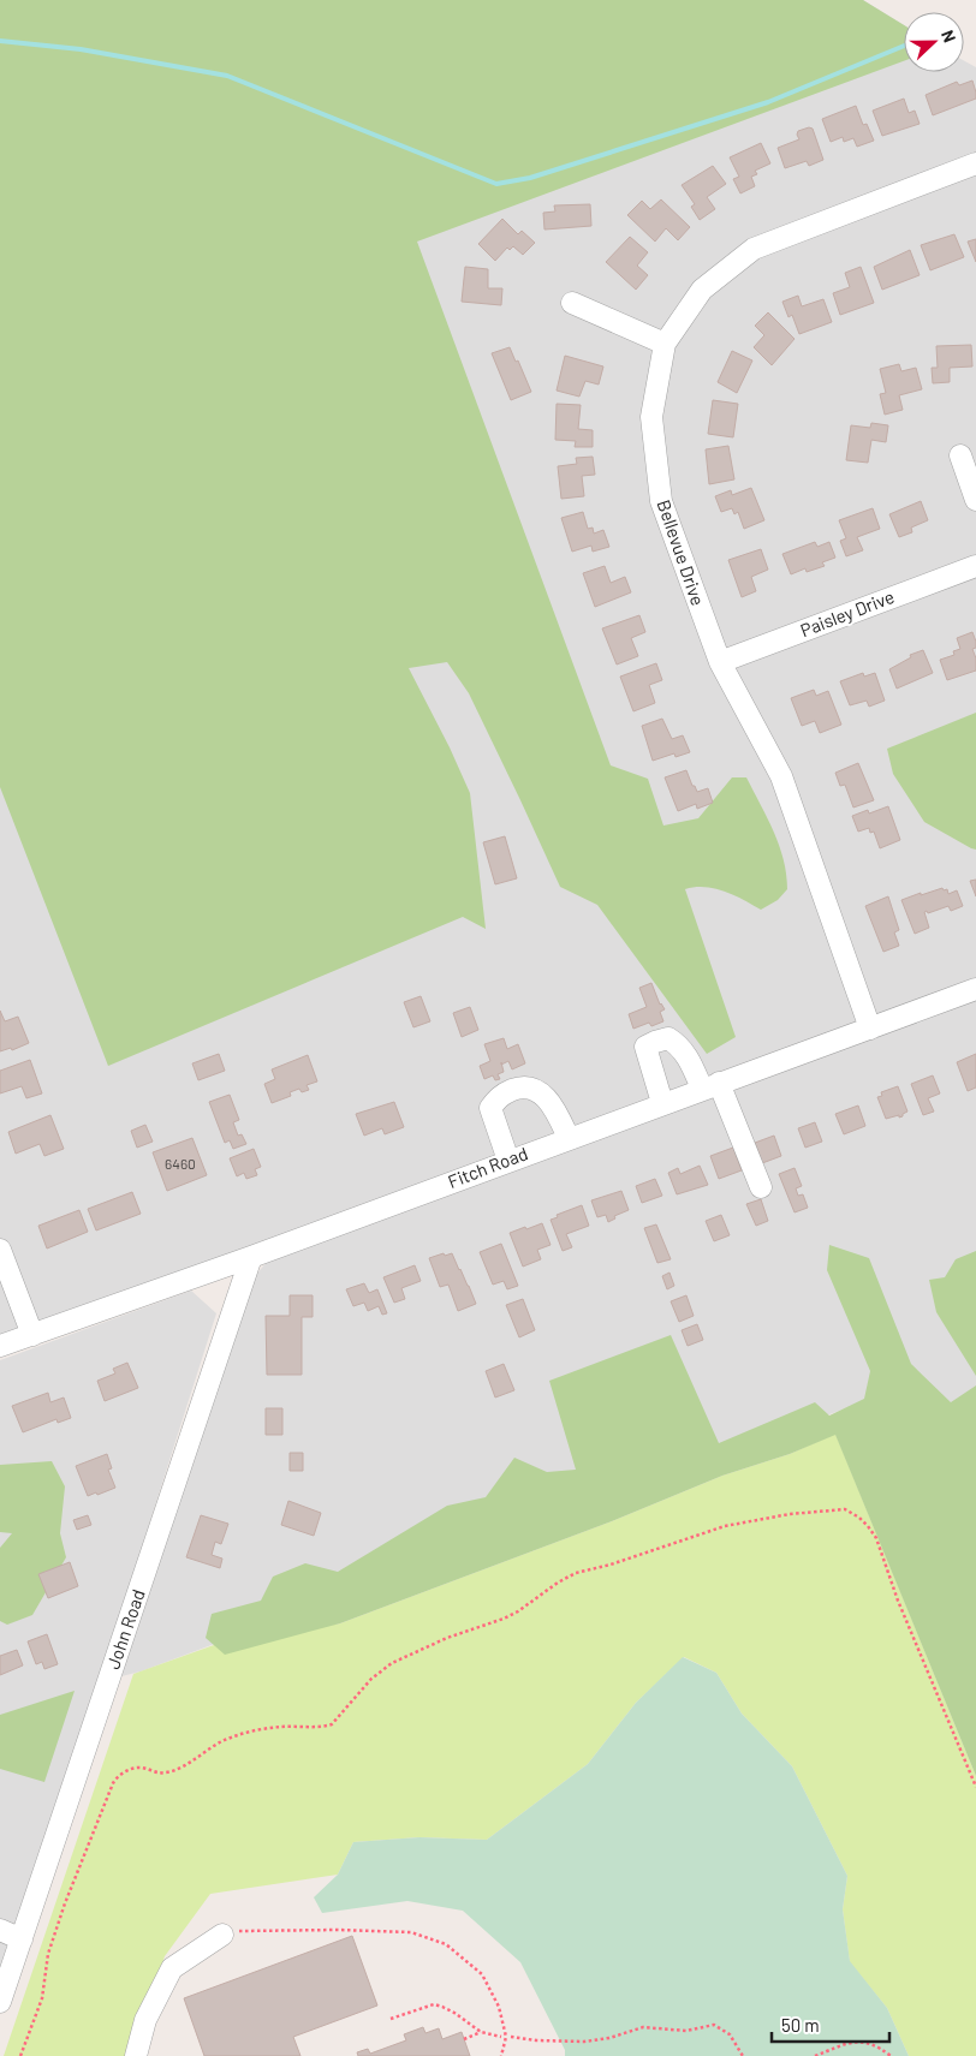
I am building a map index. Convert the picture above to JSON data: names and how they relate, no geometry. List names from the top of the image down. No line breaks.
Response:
{"streets":{"street":["Bellevue Drive","Paisley Drive","Fitch Road","John Road"]},"crossings":[["Bellevue Drive","Paisley Drive"],["Bellevue Drive","Fitch Road"],["Fitch Road","John Road"]],"house_numbers":["6460"],"scale_bar":"50 m","north":"right"}
